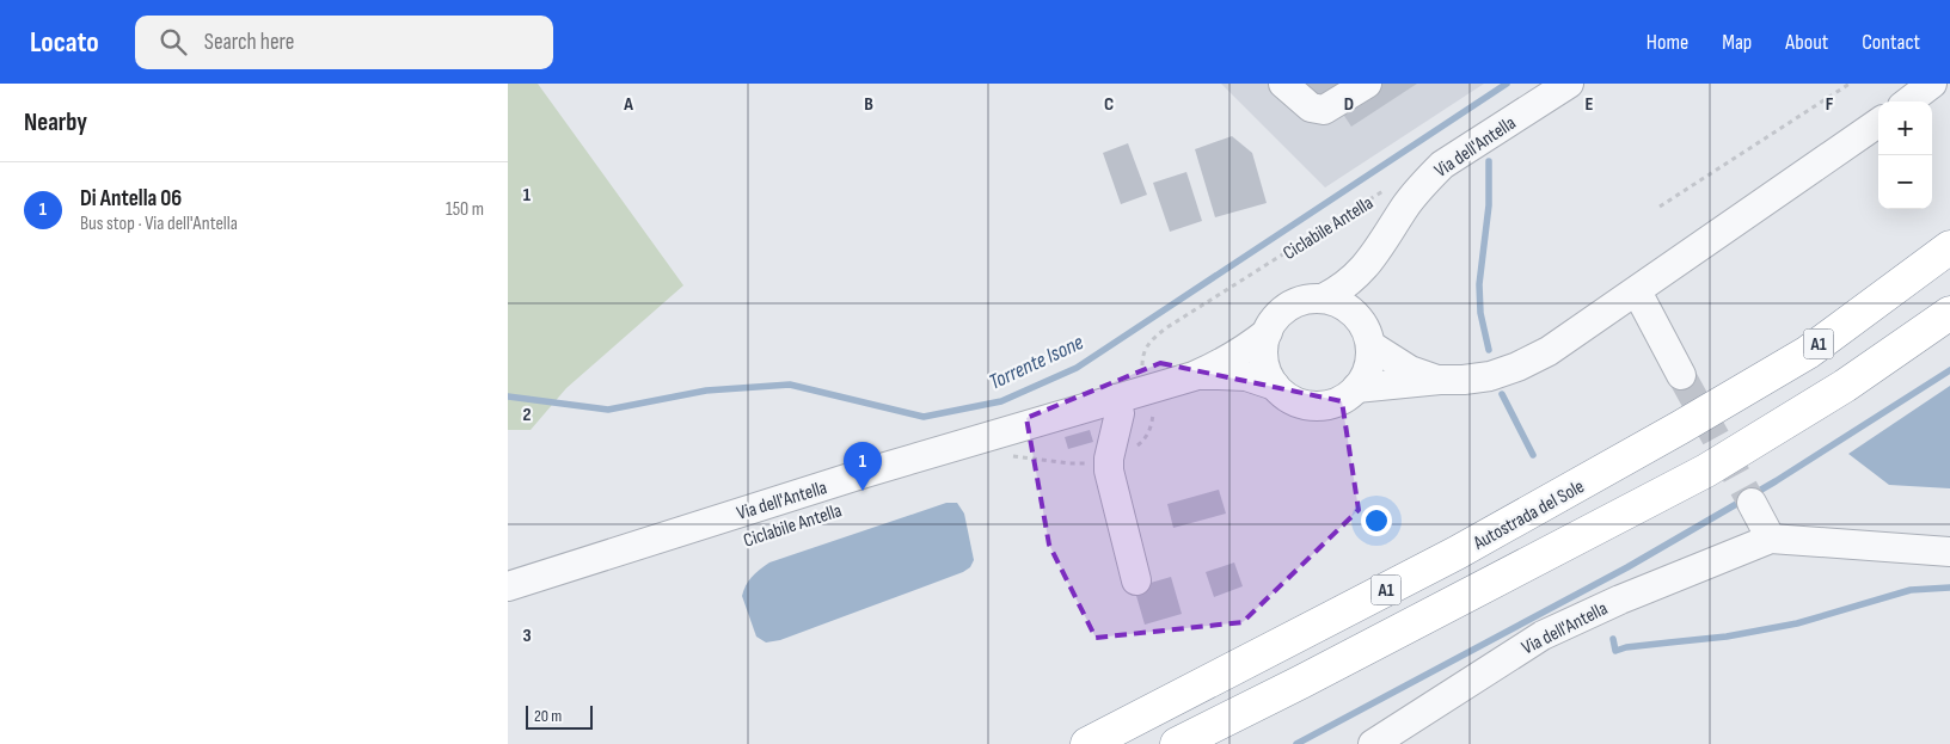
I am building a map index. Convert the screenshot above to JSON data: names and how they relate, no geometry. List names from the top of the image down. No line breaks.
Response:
{"streets":{"highway":["A1","Autostrada del Sole"],"street":["Via dell'Antella"],"path":["Ciclabile Antella"]},"water":["Torrente Isone"],"scale_bar":"20 m","page":{"header":"Locato","search":"Search here","nav":["Home","Map","About","Contact"],"heading":"Nearby","map_buttons":["+","−"],"list":[{"mark":"1","name":"Di Antella 06","note":"Bus stop · Via dell'Antella","value":"150 m"}],"pins":"1","scale":"20 m"},"grid":{"columns":["A","B","C","D","E","F"],"rows":["1","2","3"]}}
